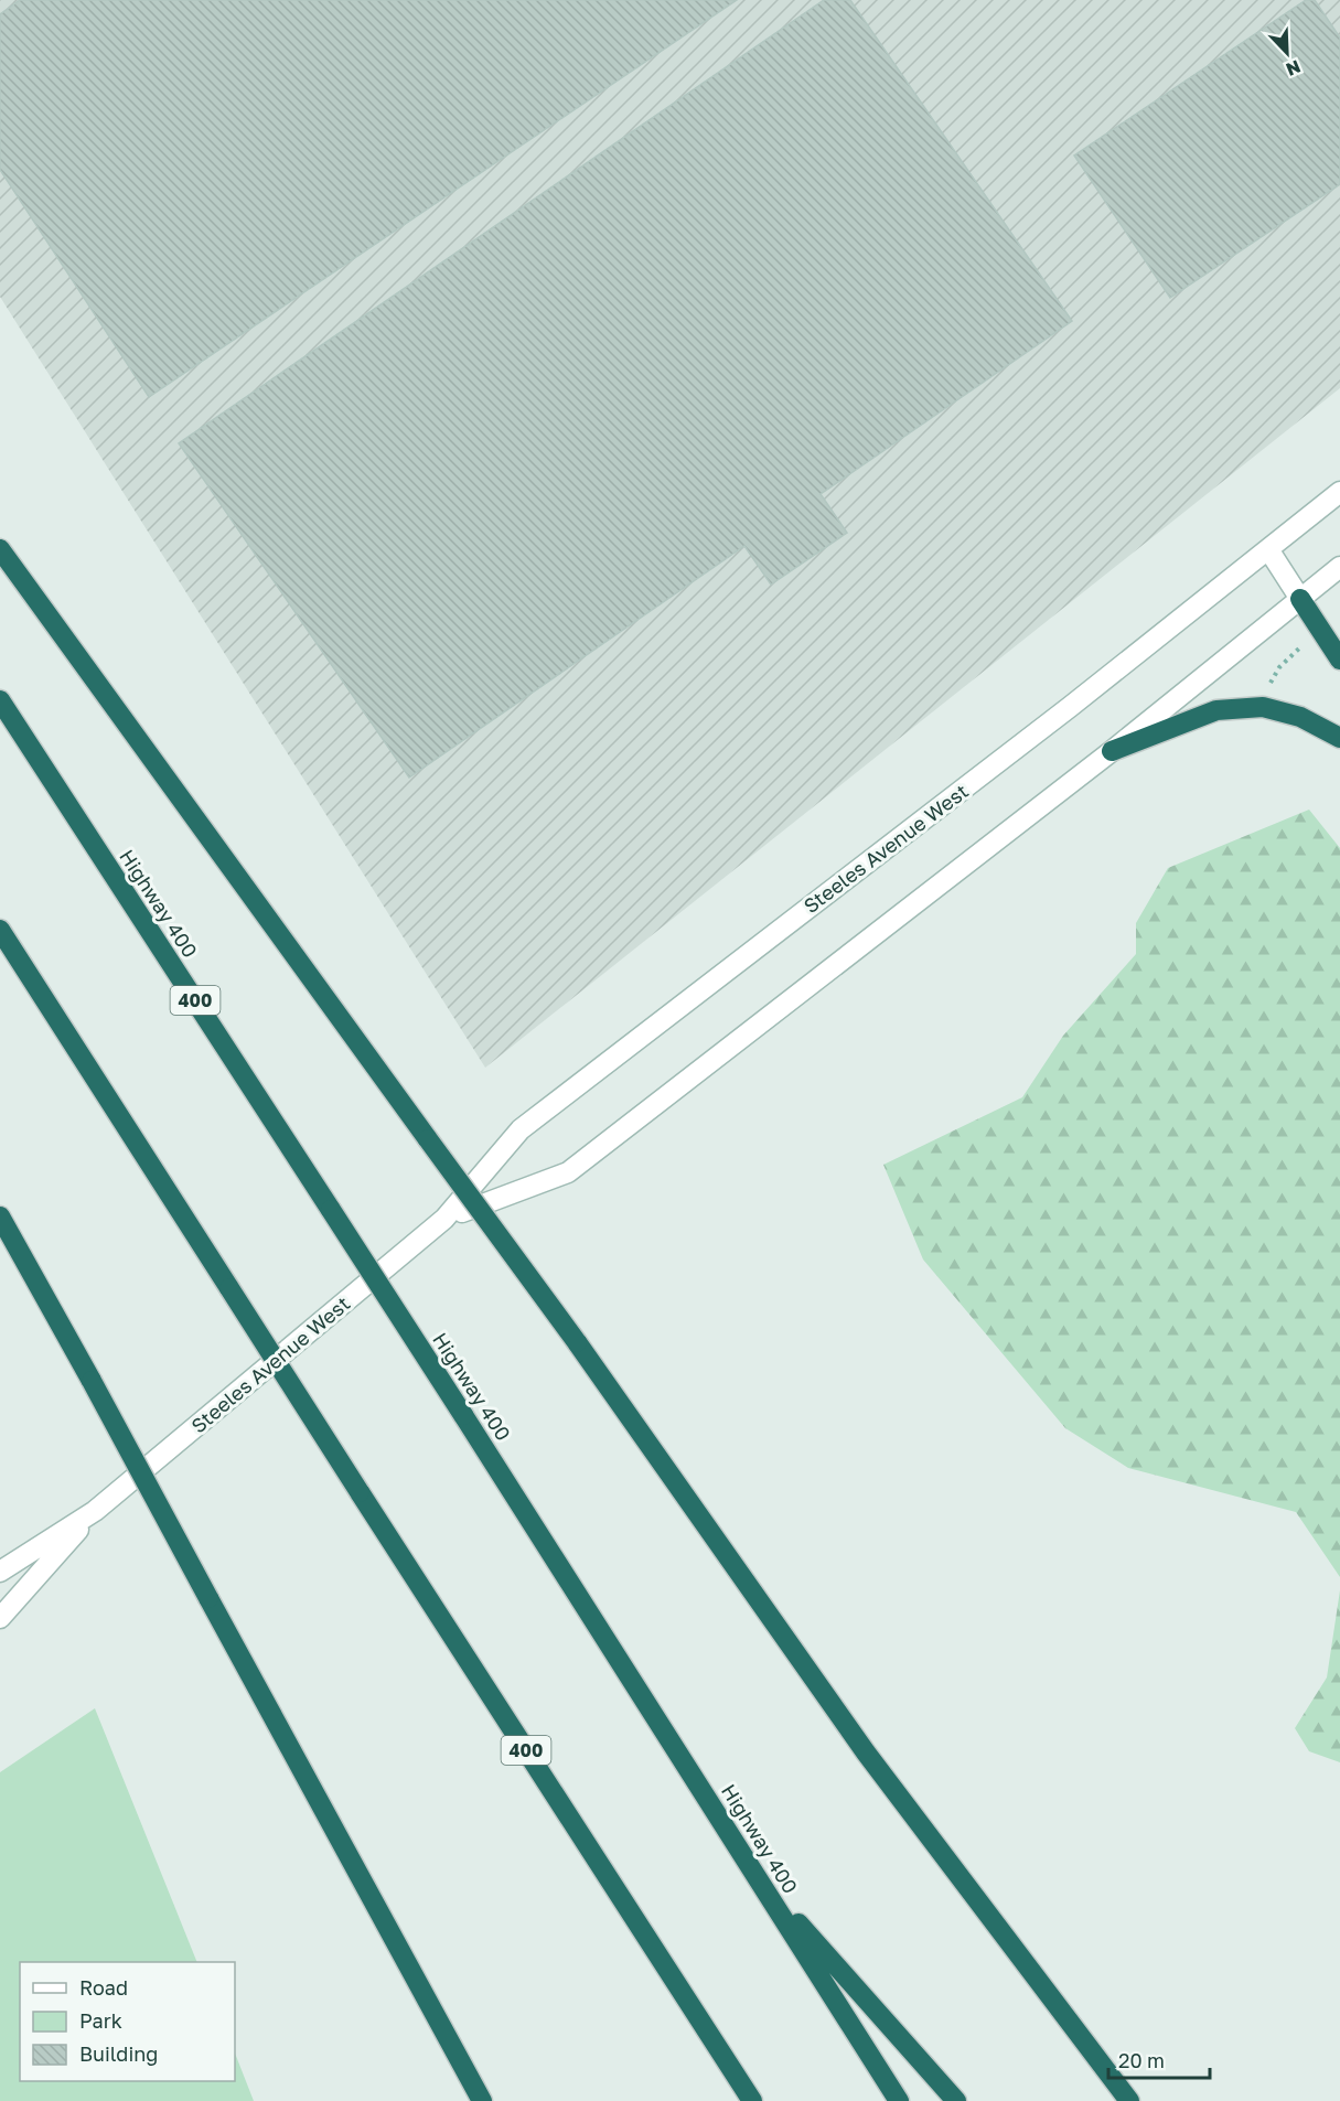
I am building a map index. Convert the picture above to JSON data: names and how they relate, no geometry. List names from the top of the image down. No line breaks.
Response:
{"streets":{"highway":["Highway 400","400"],"main road":["Steeles Avenue West"]},"legend":["Road","Park","Building"],"scale_bar":"20 m","north":"bottom right"}
